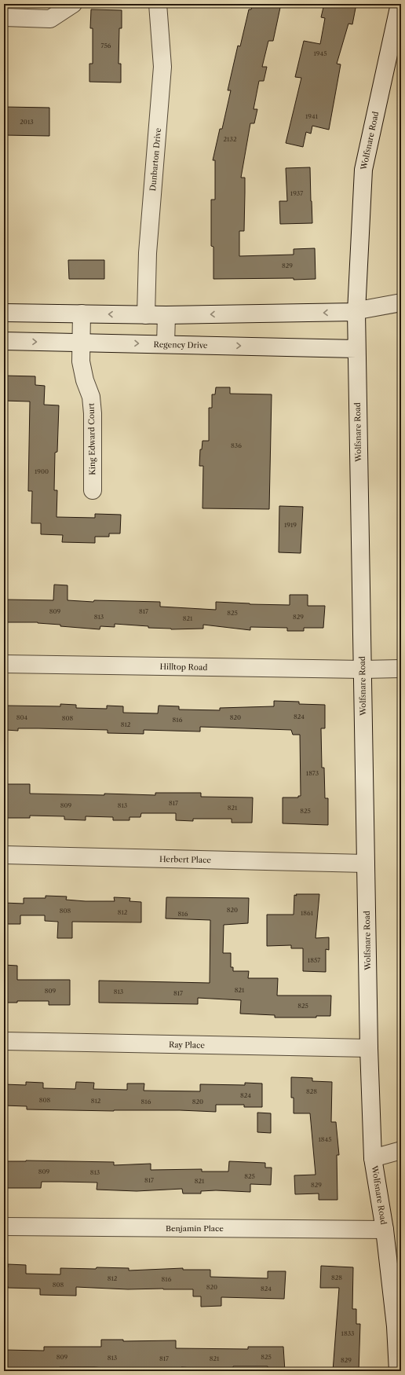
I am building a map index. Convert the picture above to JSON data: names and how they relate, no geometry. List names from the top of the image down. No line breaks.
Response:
{"streets":{"street":["Wolfsnare Road","Dunbarton Drive","Regency Drive","King Edward Court","Hilltop Road","Herbert Place","Ray Place","Benjamin Place"]},"crossings":[["Wolfsnare Road","Regency Drive"],["Wolfsnare Road","Hilltop Road"],["Wolfsnare Road","Herbert Place"],["Wolfsnare Road","Ray Place"],["Wolfsnare Road","Benjamin Place"],["Regency Drive","King Edward Court"]],"house_numbers":["756","1945","1941","2013","2132","1937","829","836","1900","1919","809","817","825","813","829","821","824","804","820","808","816","812","1873","817","809","813","821","825","820","808","812","1861","816","1857","821","809","813","817","825","828","824","808","812","816","820","1845","809","813","825","817","821","829","828","812","816","808","820","824","1833","809","825","813","817","821","829"]}
